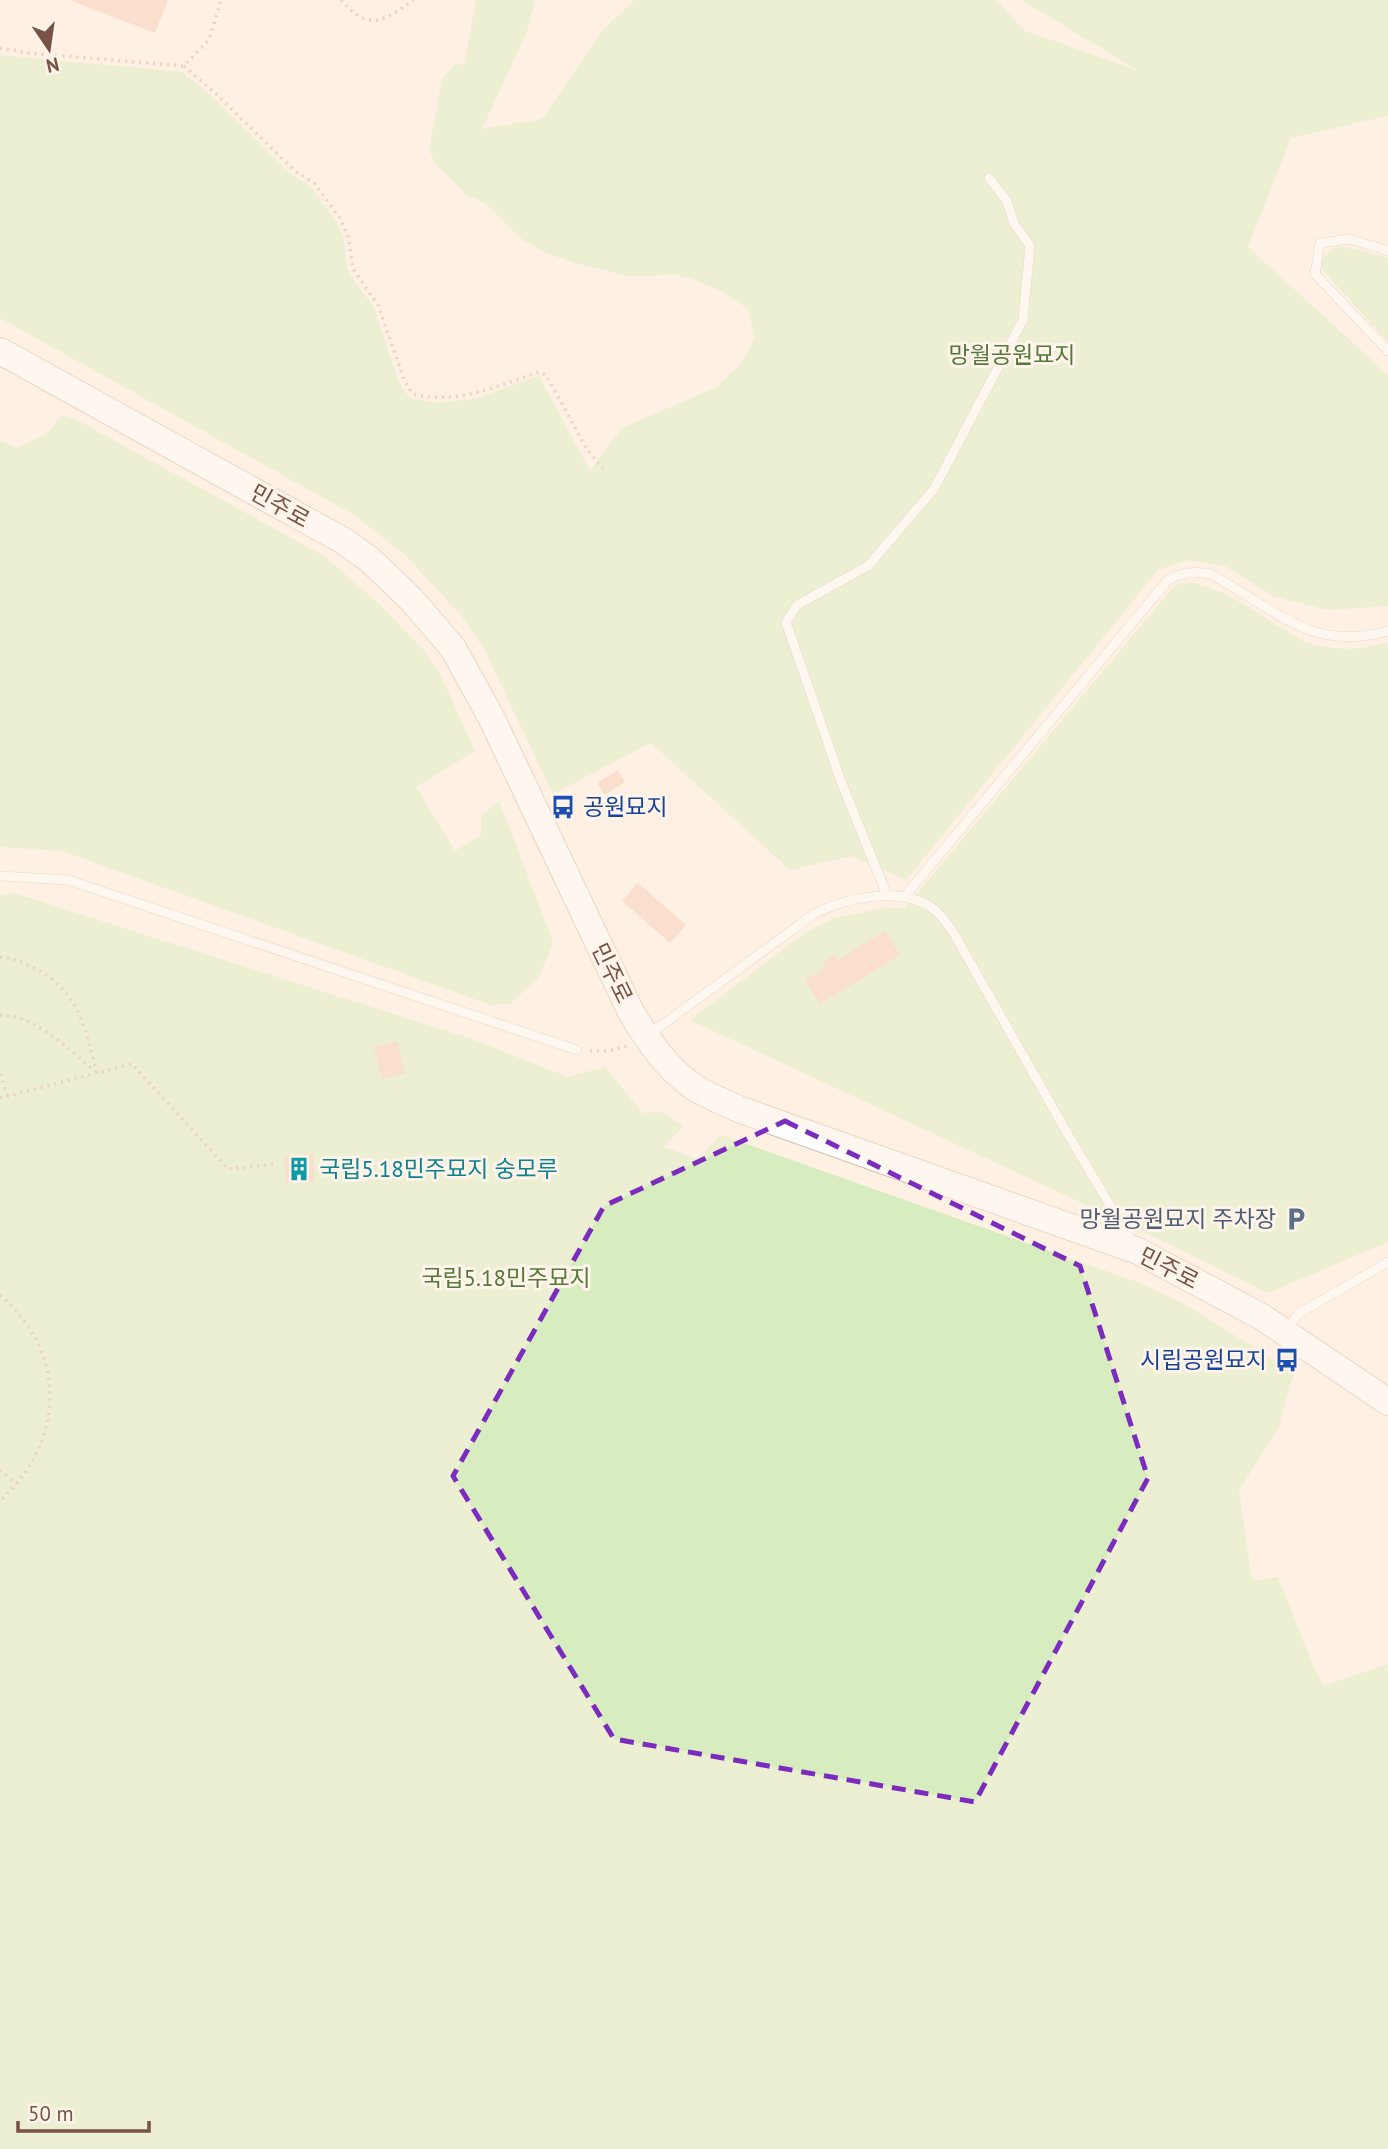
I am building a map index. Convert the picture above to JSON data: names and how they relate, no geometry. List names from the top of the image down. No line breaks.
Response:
{"streets":{"main road":["민주로"]},"parks":["망월공원묘지","국립5.18민주묘지"],"places":{"bus stop":["공원묘지","시립공원묘지"],"building":["국립5.18민주묘지 숭모루"],"parking":["망월공원묘지 주차장"]},"scale_bar":"50 m","north":"bottom"}
